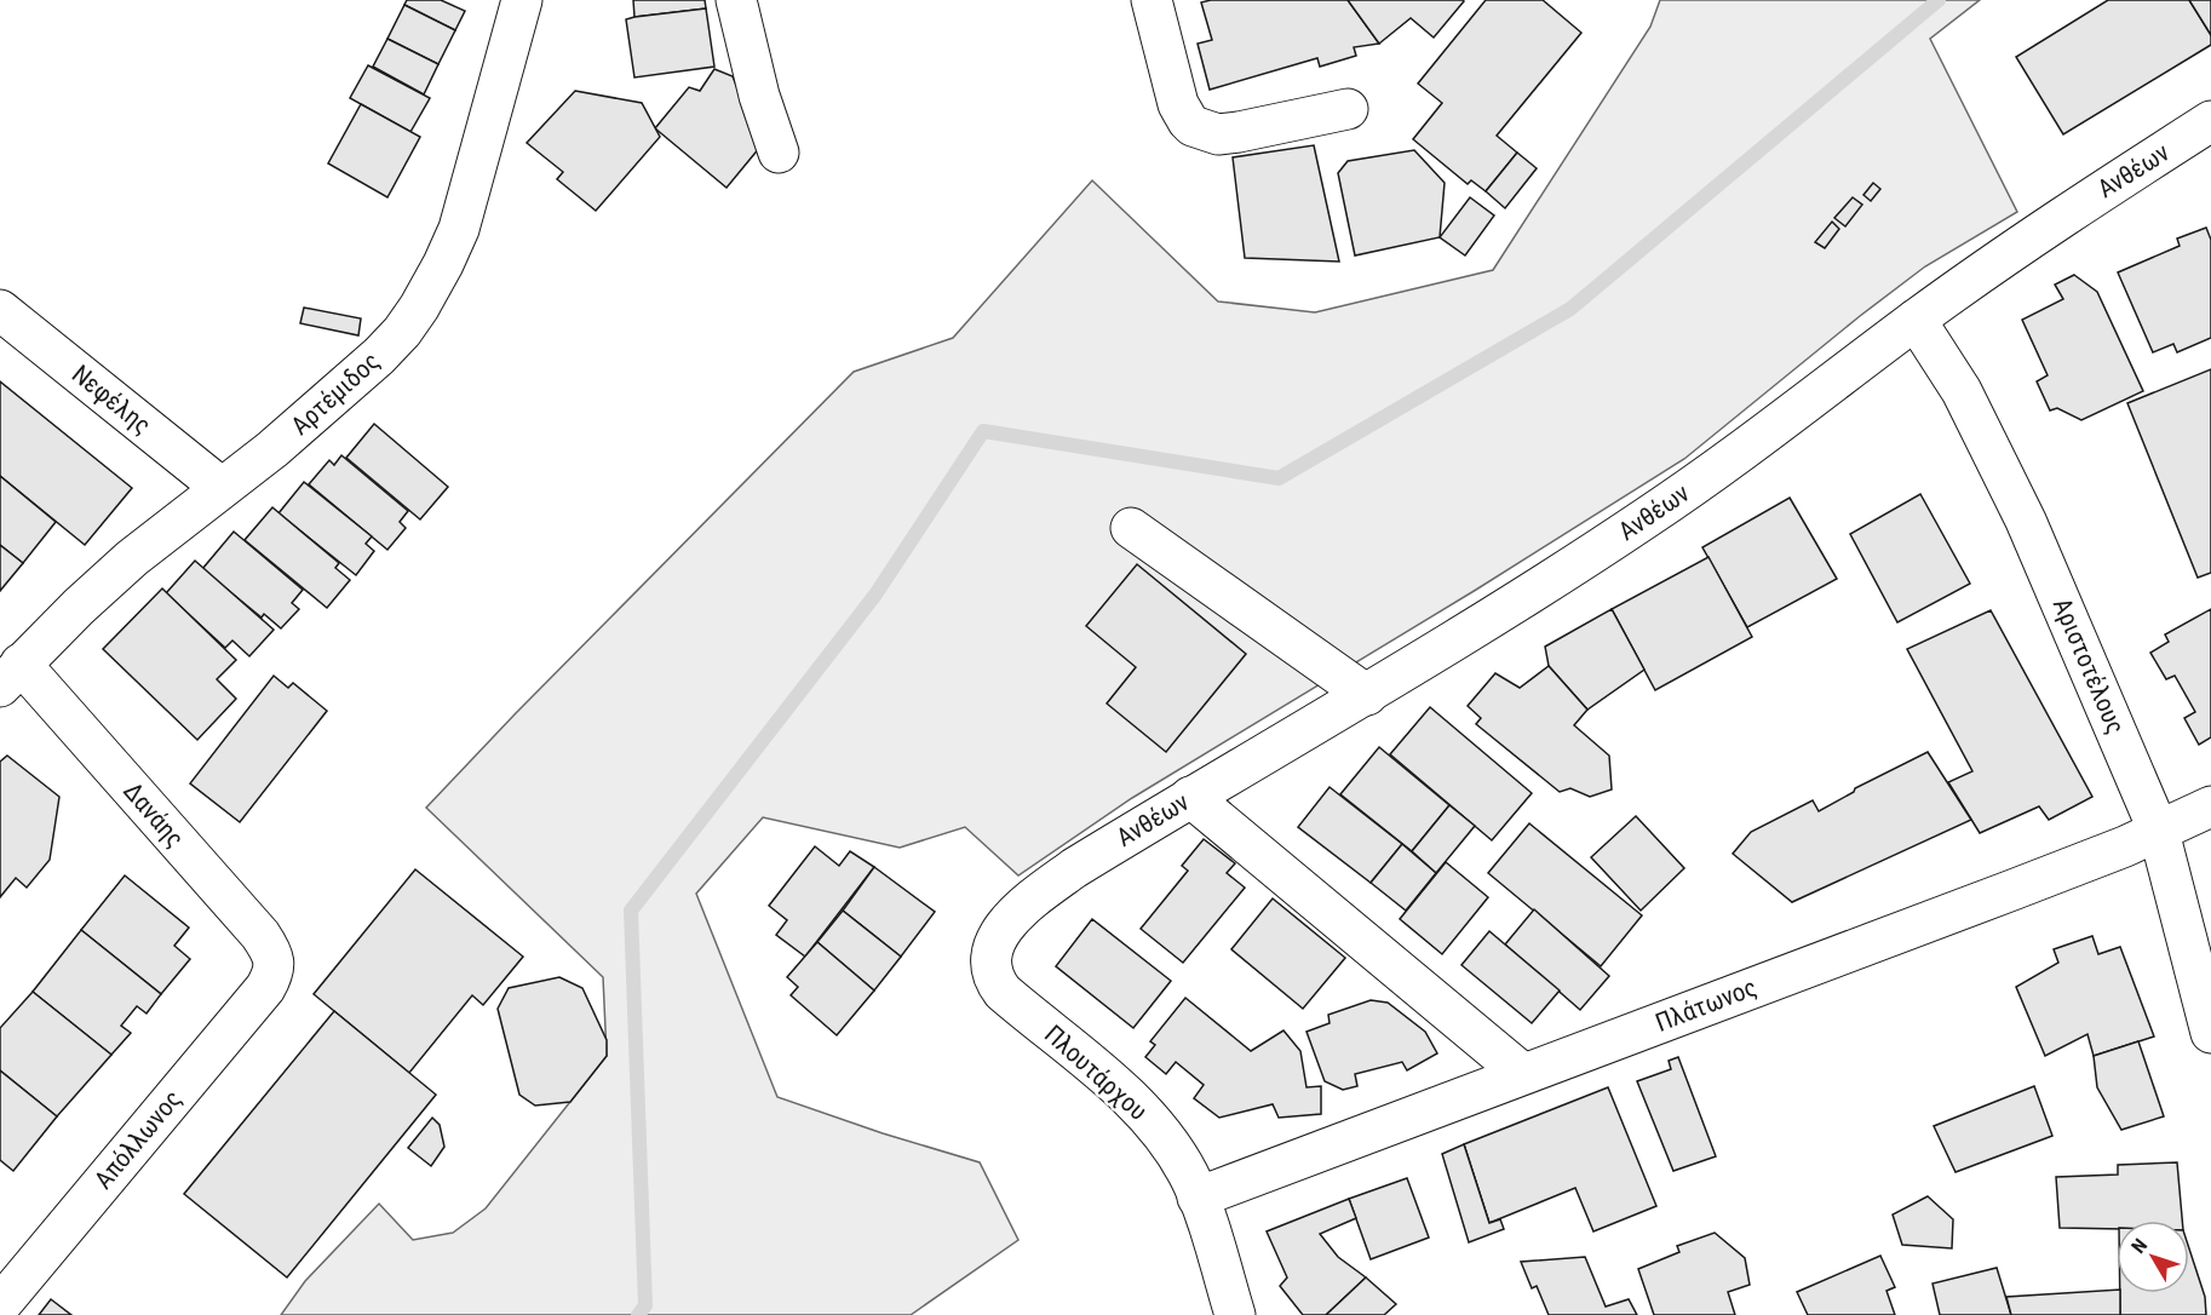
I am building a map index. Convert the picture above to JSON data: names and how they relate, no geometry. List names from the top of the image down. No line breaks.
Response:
{"streets":{"street":["Ανθέων","Αρτέμιδος","Νεφέλης","Αριστοτέλους","Δανάης","Πλάτωνος","Πλουτάρχου","Απόλλωνος"]},"crossings":[["Ανθέων","Αριστοτέλους"],["Ανθέων","Πλουτάρχου"],["Αρτέμιδος","Νεφέλης"],["Αρτέμιδος","Δανάης"],["Αριστοτέλους","Πλάτωνος"],["Δανάης","Απόλλωνος"],["Πλάτωνος","Πλουτάρχου"]],"north":"top left"}
